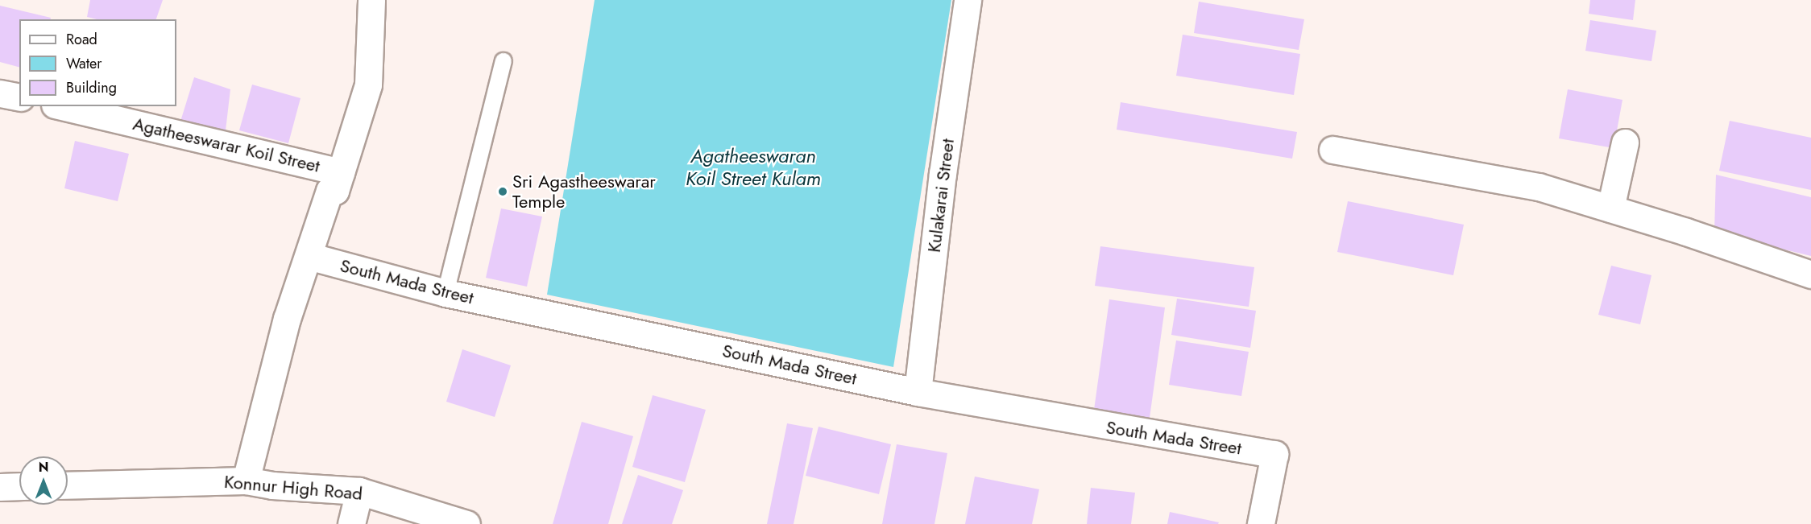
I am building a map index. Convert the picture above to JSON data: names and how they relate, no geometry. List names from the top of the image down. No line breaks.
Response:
{"streets":{"street":["Agatheeswarar Koil Street","Kulakarai Street","South Mada Street","Konnur High Road"]},"crossings":[["Kulakarai Street","South Mada Street"]],"water":["Agatheeswaran Koil Street Kulam"],"places":["Sri Agastheeswarar Temple"],"legend":["Road","Water","Building"],"north":"top"}
